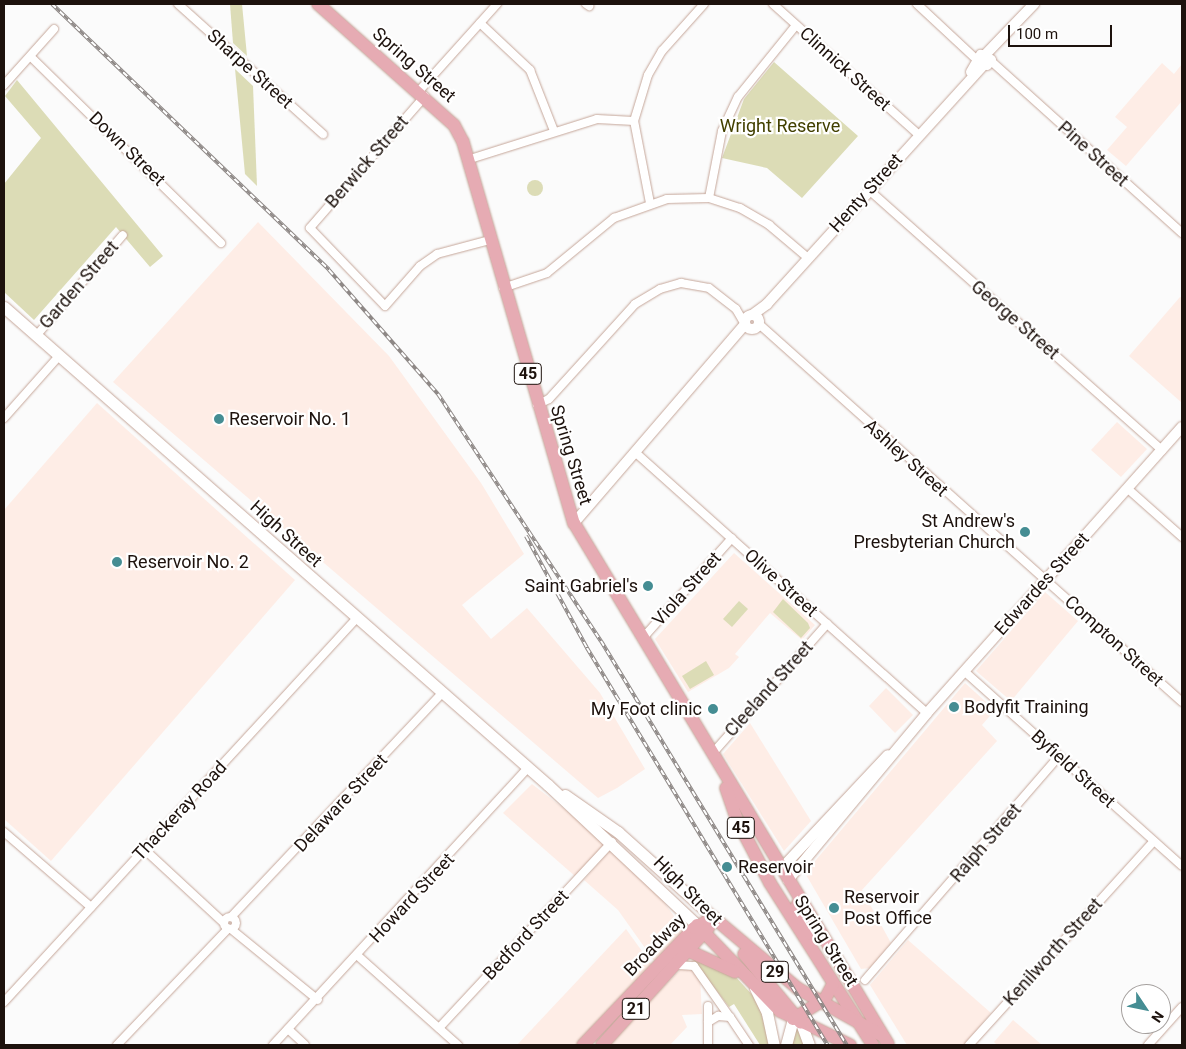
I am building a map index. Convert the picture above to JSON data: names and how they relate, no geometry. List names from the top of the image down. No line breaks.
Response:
{"streets":{"main road":["Spring Street","45","High Street","Broadway","29","21"],"street":["Sharpe Street","Clinnick Street","Down Street","Pine Street","Berwick Street","Henty Street","Garden Street","George Street","Ashley Street","Olive Street","Edwardes Street","Viola Street","Compton Street","Cleeland Street","Byfield Street","Delaware Street","Thackeray Road","Ralph Street","Howard Street","Bedford Street","Kenilworth Street"]},"crossings":[["Spring Street","Berwick Street"],["Spring Street","Ashley Street"],["Spring Street","High Street"],["Spring Street","Edwardes Street"],["Spring Street","Viola Street"],["Spring Street","Cleeland Street"],["Clinnick Street","Henty Street"],["Pine Street","Henty Street"],["Henty Street","George Street"],["Henty Street","Ashley Street"],["Garden Street","High Street"],["George Street","Edwardes Street"],["Ashley Street","Edwardes Street"],["Ashley Street","Compton Street"],["High Street","Delaware Street"],["High Street","Thackeray Road"],["High Street","Howard Street"],["High Street","Bedford Street"],["High Street","Broadway"],["Olive Street","Edwardes Street"],["Olive Street","Viola Street"],["Olive Street","Cleeland Street"],["Edwardes Street","Compton Street"],["Edwardes Street","Byfield Street"],["Byfield Street","Ralph Street"],["Byfield Street","Kenilworth Street"]],"parks":["Wright Reserve"],"places":["Reservoir No. 1","St Andrew's Presbyterian Church","Reservoir No. 2","Saint Gabriel's","Bodyfit Training","My Foot clinic","Reservoir","Reservoir Post Office"],"scale_bar":"100 m","north":"bottom right"}
